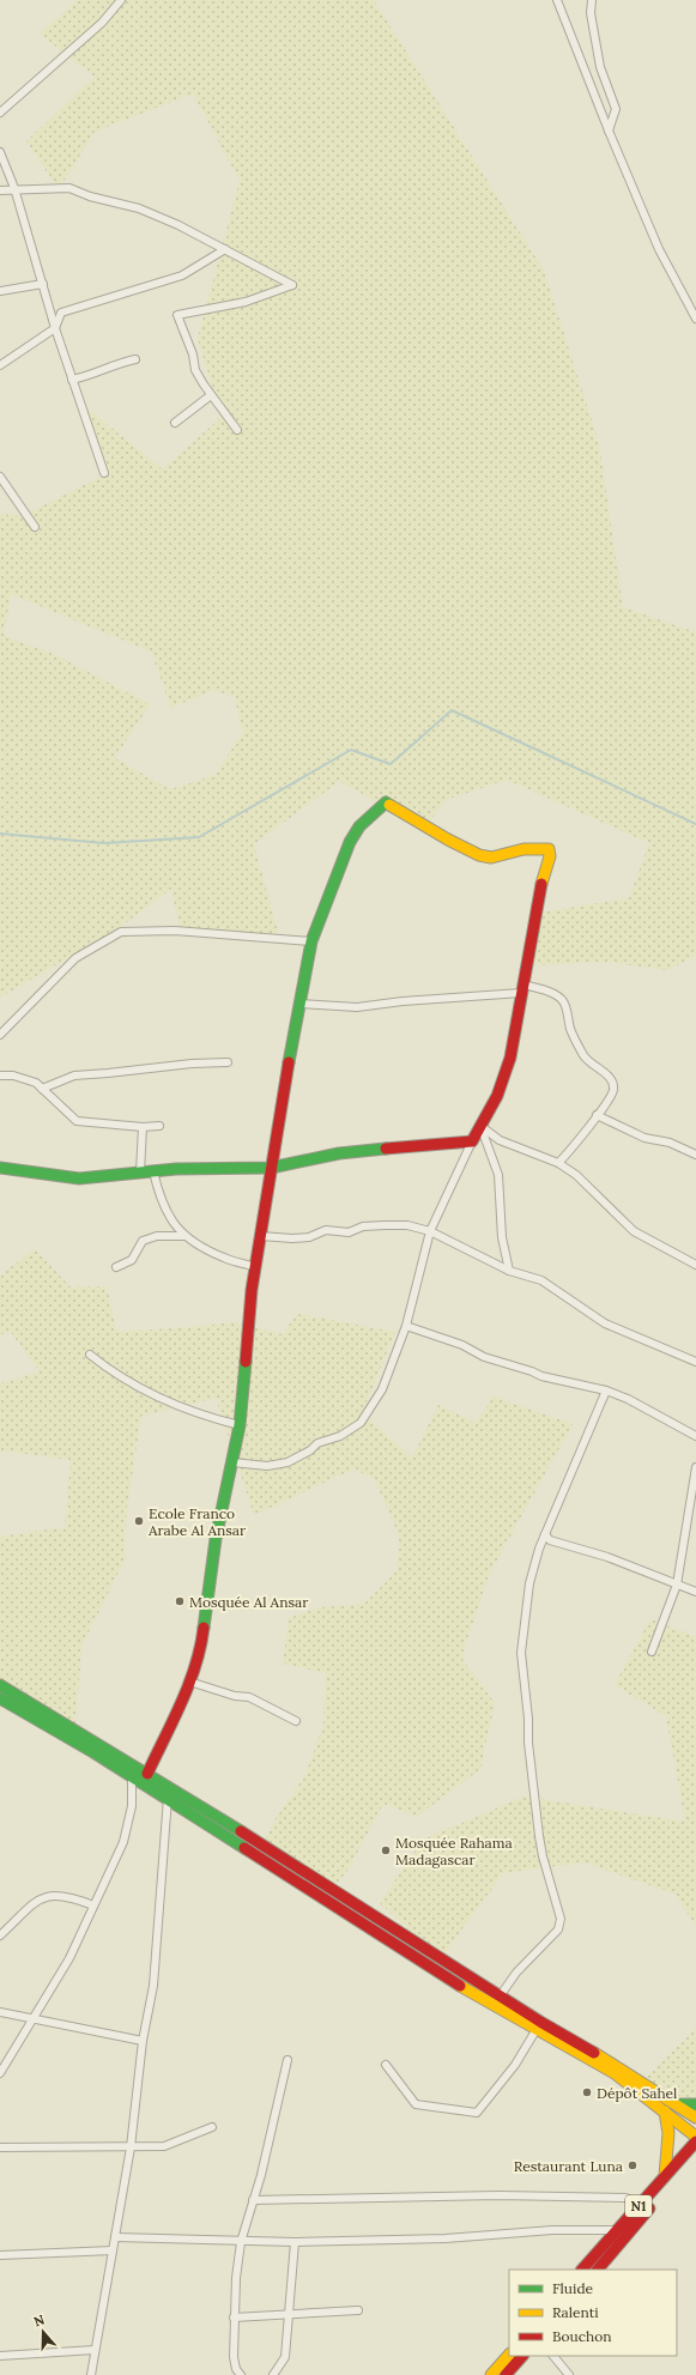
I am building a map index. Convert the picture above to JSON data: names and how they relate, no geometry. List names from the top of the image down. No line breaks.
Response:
{"streets":{"main road":["N1"]},"places":["Ecole Franco Arabe Al Ansar","Mosquée Al Ansar","Mosquée Rahama Madagascar","Dépôt Sahel","Restaurant Luna"],"legend":["Fluide","Ralenti","Bouchon"],"north":"top"}
